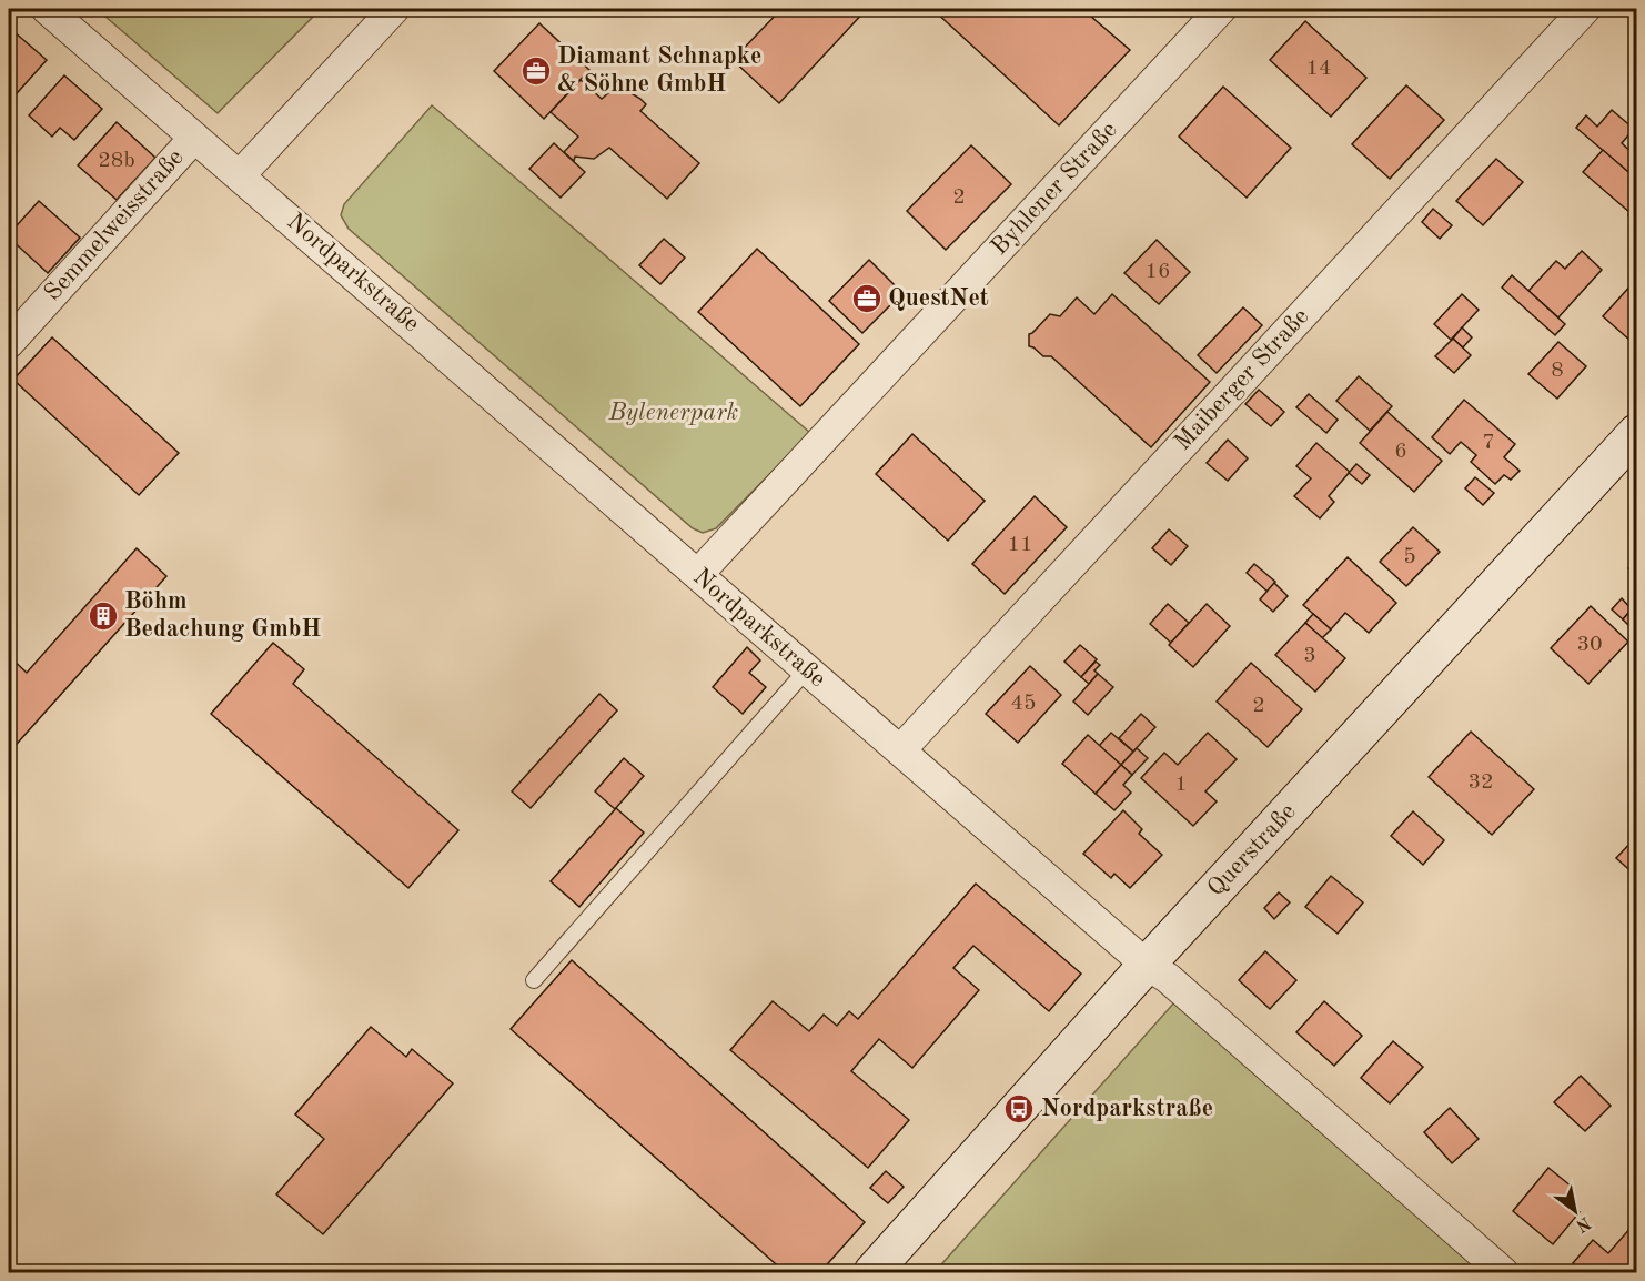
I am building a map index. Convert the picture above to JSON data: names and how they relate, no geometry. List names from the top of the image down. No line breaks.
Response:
{"streets":{"street":["Byhlener Straße","Semmelweisstraße","Nordparkstraße","Maiberger Straße","Querstraße"]},"crossings":[["Byhlener Straße","Nordparkstraße"],["Semmelweisstraße","Nordparkstraße"],["Nordparkstraße","Maiberger Straße"],["Nordparkstraße","Querstraße"]],"parks":["Bylenerpark"],"places":{"office":["Diamant Schnapke & Söhne GmbH","QuestNet"],"building":["Böhm Bedachung GmbH"],"bus stop":["Nordparkstraße"]},"house_numbers":["14","28b","2","16","8","7","6","11","5","30","3","45","2","32","1"],"north":"bottom right"}
